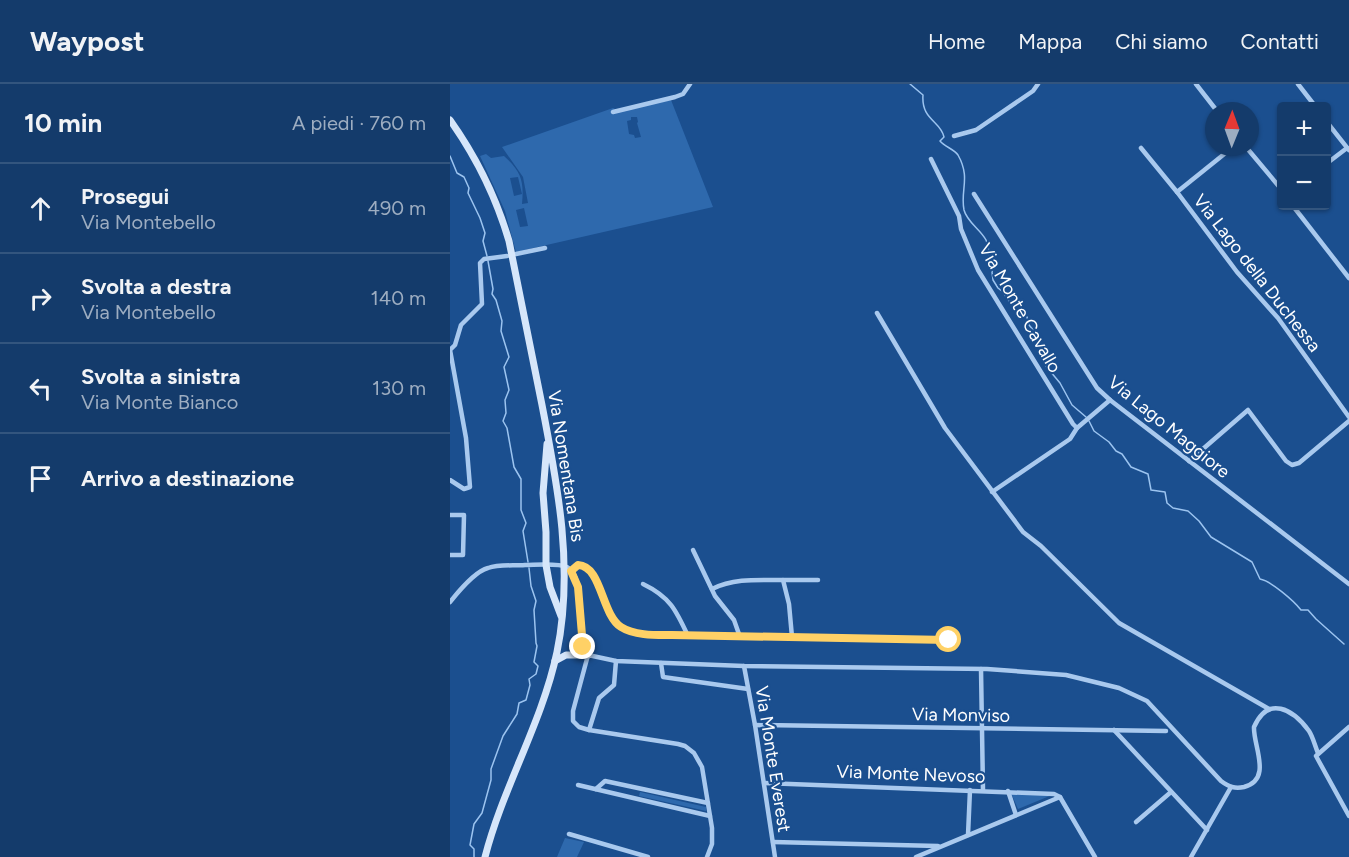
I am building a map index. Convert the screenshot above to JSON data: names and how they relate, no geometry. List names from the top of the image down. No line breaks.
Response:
{"streets":{"main road":["Via Nomentana Bis"],"street":["Via Lago della Duchessa","Via Monte Cavallo","Via Lago Maggiore","Via Monviso","Via Monte Everest","Via Monte Nevoso"]},"crossings":[["Via Monviso","Via Monte Everest"],["Via Monte Everest","Via Monte Nevoso"]],"north":"top","page":{"header":"Waypost","nav":["Home","Mappa","Chi siamo","Contatti"],"heading":["10 min","A piedi · 760 m"],"map_buttons":["+","−"],"list":[["Prosegui","Via Montebello","490 m"],["Svolta a destra","Via Montebello","140 m"],["Svolta a sinistra","Via Monte Bianco","130 m"],"Arrivo a destinazione"]}}
